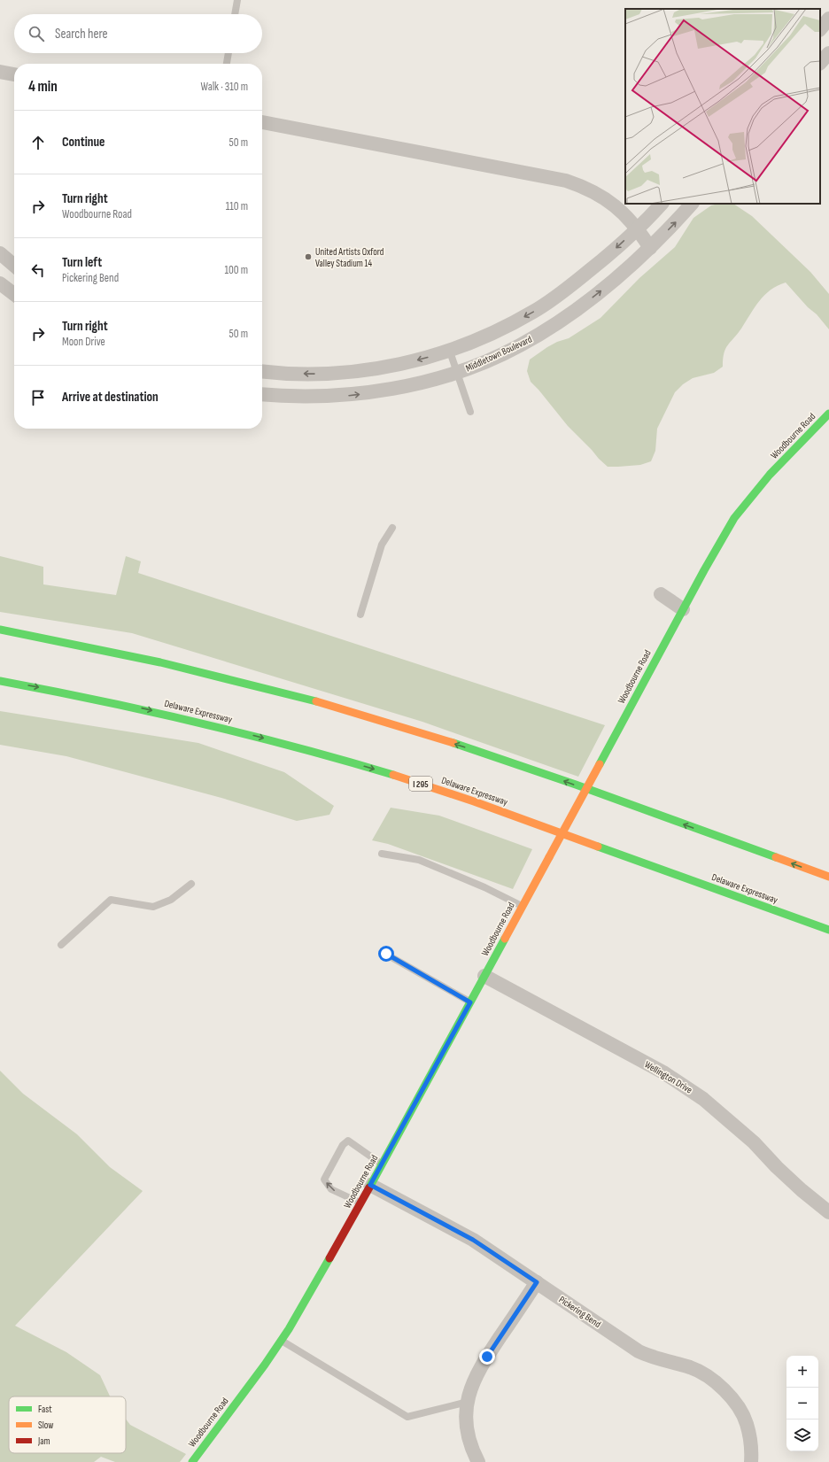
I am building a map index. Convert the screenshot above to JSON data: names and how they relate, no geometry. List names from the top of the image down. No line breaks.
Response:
{"streets":{"main road":["Woodbourne Road","Delaware Expressway","I 295"],"street":["Middletown Boulevard","Wellington Drive","Pickering Bend"]},"crossings":[["Woodbourne Road","Wellington Drive"],["Woodbourne Road","Pickering Bend"]],"places":["United Artists Oxford Valley Stadium 14"],"legend":["Fast","Slow","Jam"],"page":{"search":"Search here","heading":["4 min","Walk · 310 m"],"list":[["Continue","50 m"],["Turn right","Woodbourne Road","110 m"],["Turn left","Pickering Bend","100 m"],["Turn right","Moon Drive","50 m"],"Arrive at destination"],"map_buttons":["+","−"]}}
